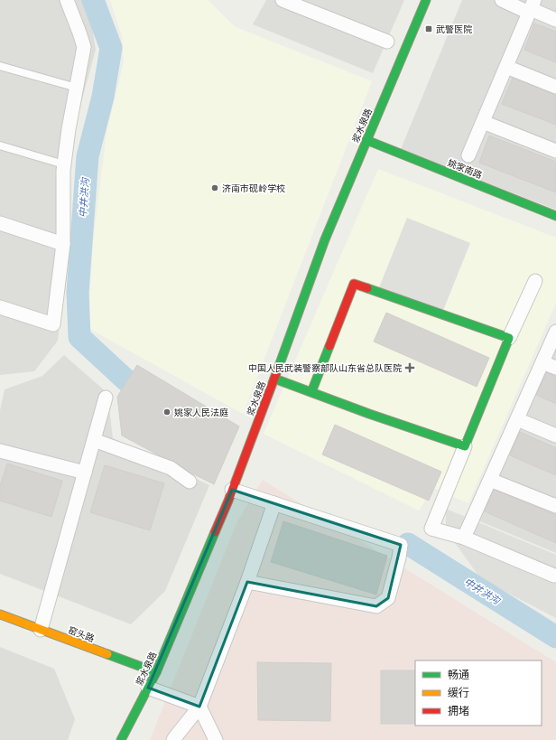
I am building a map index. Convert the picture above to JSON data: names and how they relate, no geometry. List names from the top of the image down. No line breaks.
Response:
{"streets":{"main road":["浆水泉路","姚家南路","窑头路"]},"crossings":[["浆水泉路","姚家南路"],["浆水泉路","窑头路"]],"water":["中井洪沟"],"places":{"transit":["武警医院"],"other":["济南市砚岭学校","姚家人民法庭"],"health":["中国人民武装警察部队山东省总队医院"]},"legend":["畅通","缓行","拥堵"]}
